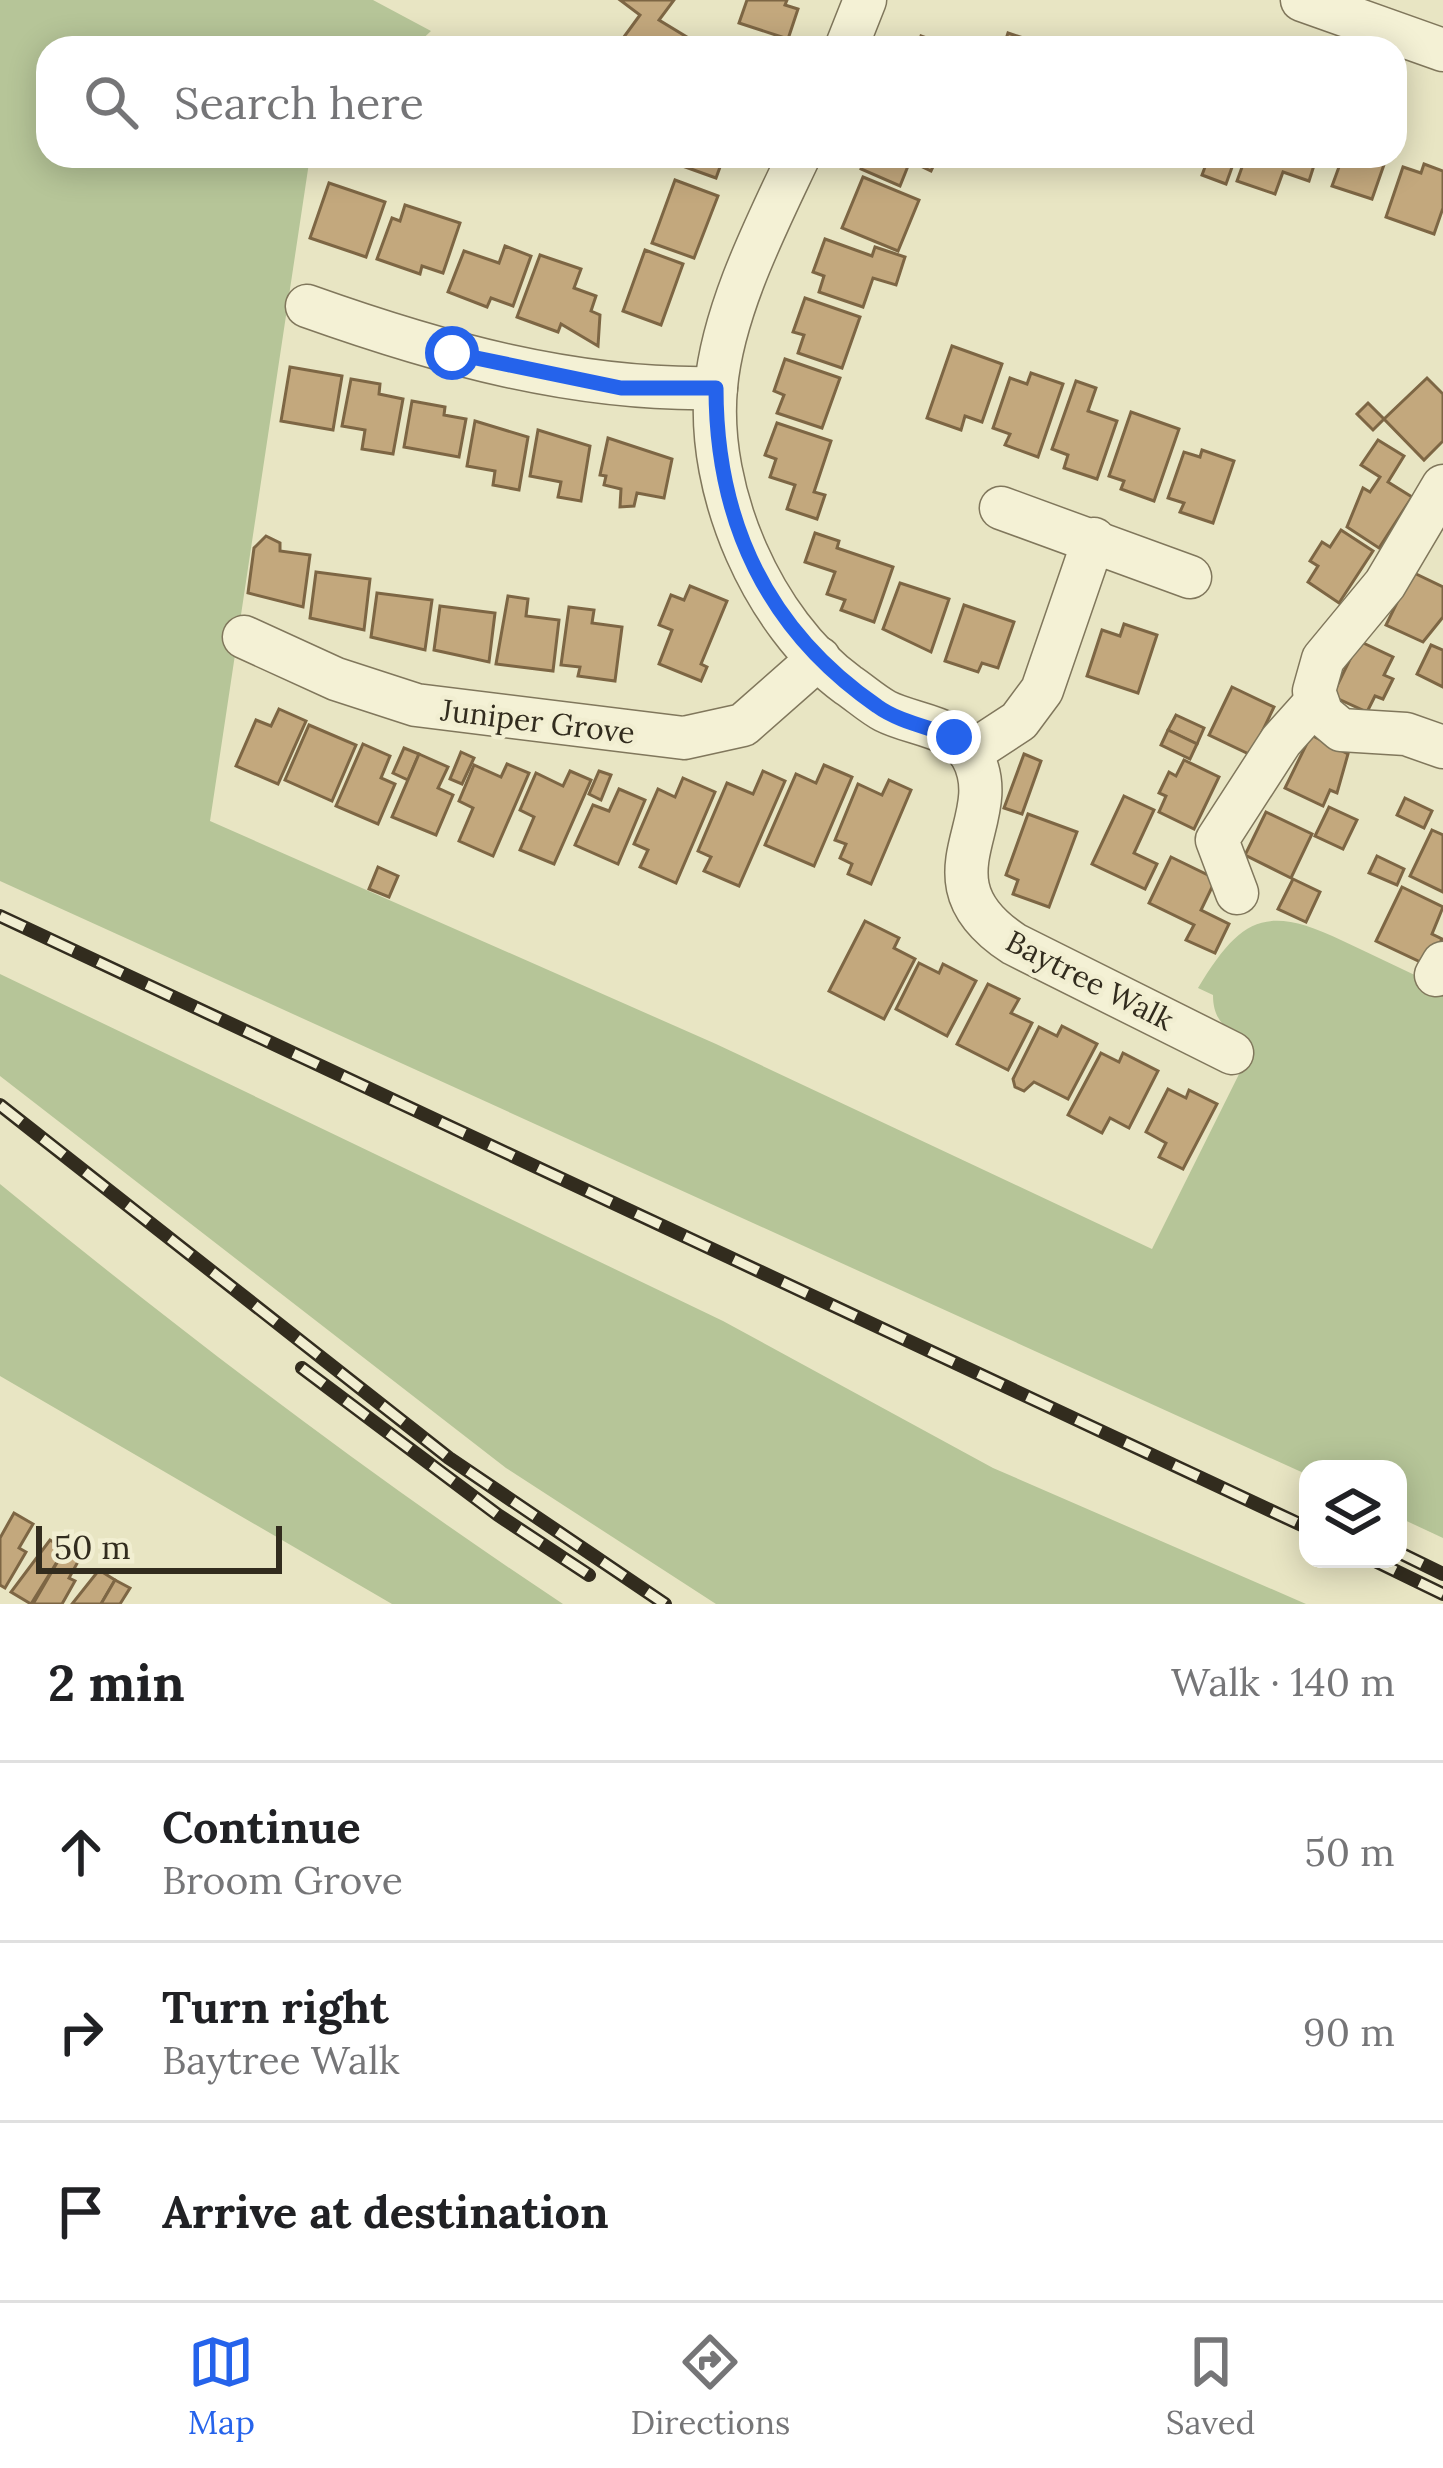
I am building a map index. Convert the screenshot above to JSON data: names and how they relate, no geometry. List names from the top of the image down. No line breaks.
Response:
{"streets":{"street":["Juniper Grove","Baytree Walk"]},"scale_bar":"50 m","page":{"search":"Search here","scale":"50 m","heading":["2 min","Walk · 140 m"],"list":[["Continue","Broom Grove","50 m"],["Turn right","Baytree Walk","90 m"],"Arrive at destination"],"nav":["Map","Directions","Saved"]}}
